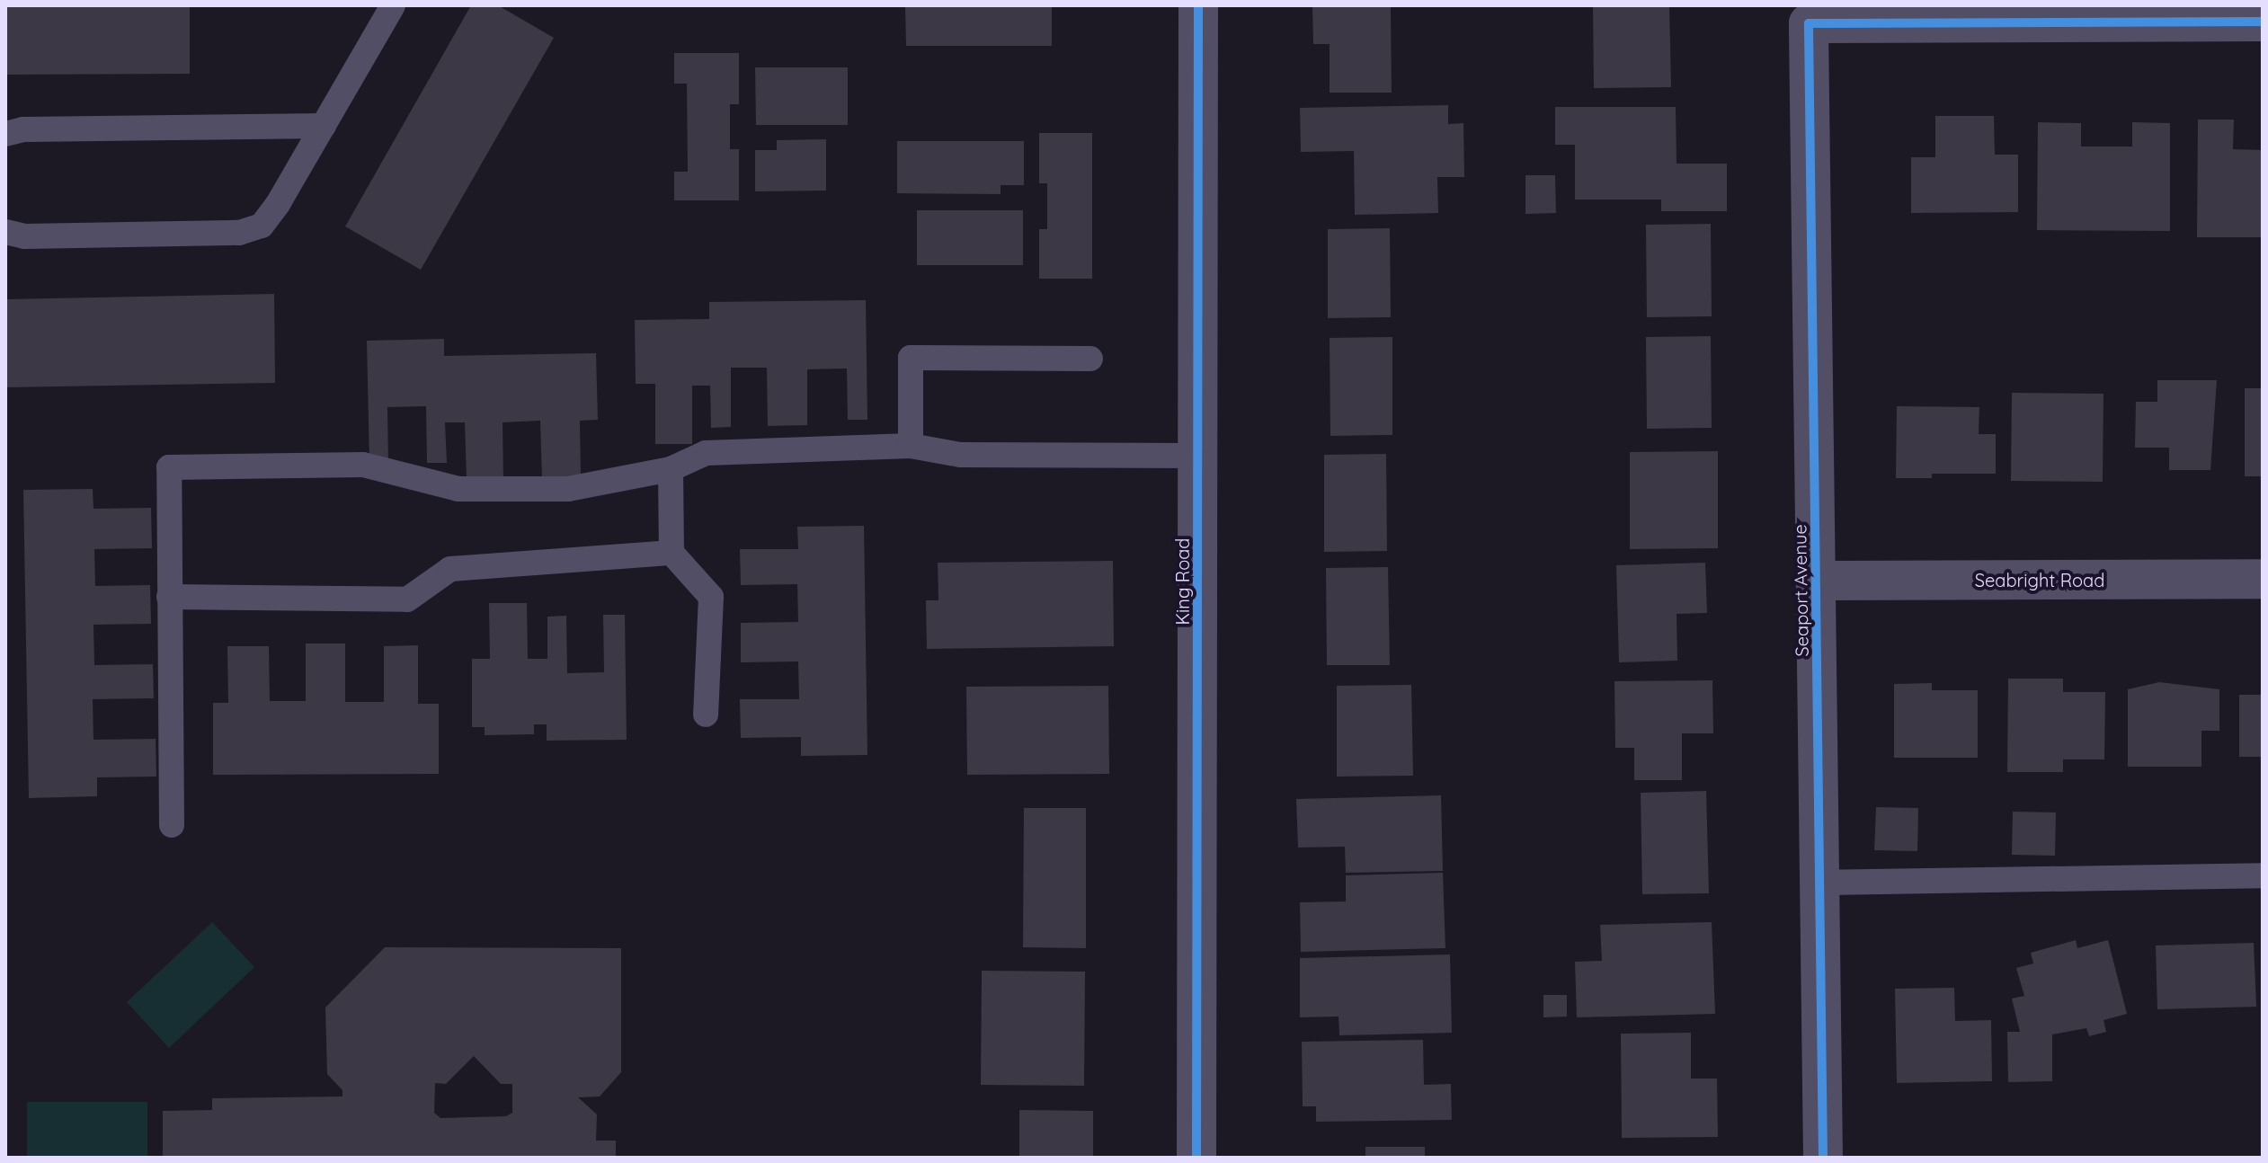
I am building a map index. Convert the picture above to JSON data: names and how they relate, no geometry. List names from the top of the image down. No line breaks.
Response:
{"streets":{"street":["Seabright Road","King Road","Seaport Avenue"]},"crossings":[["Seabright Road","Seaport Avenue"]]}
